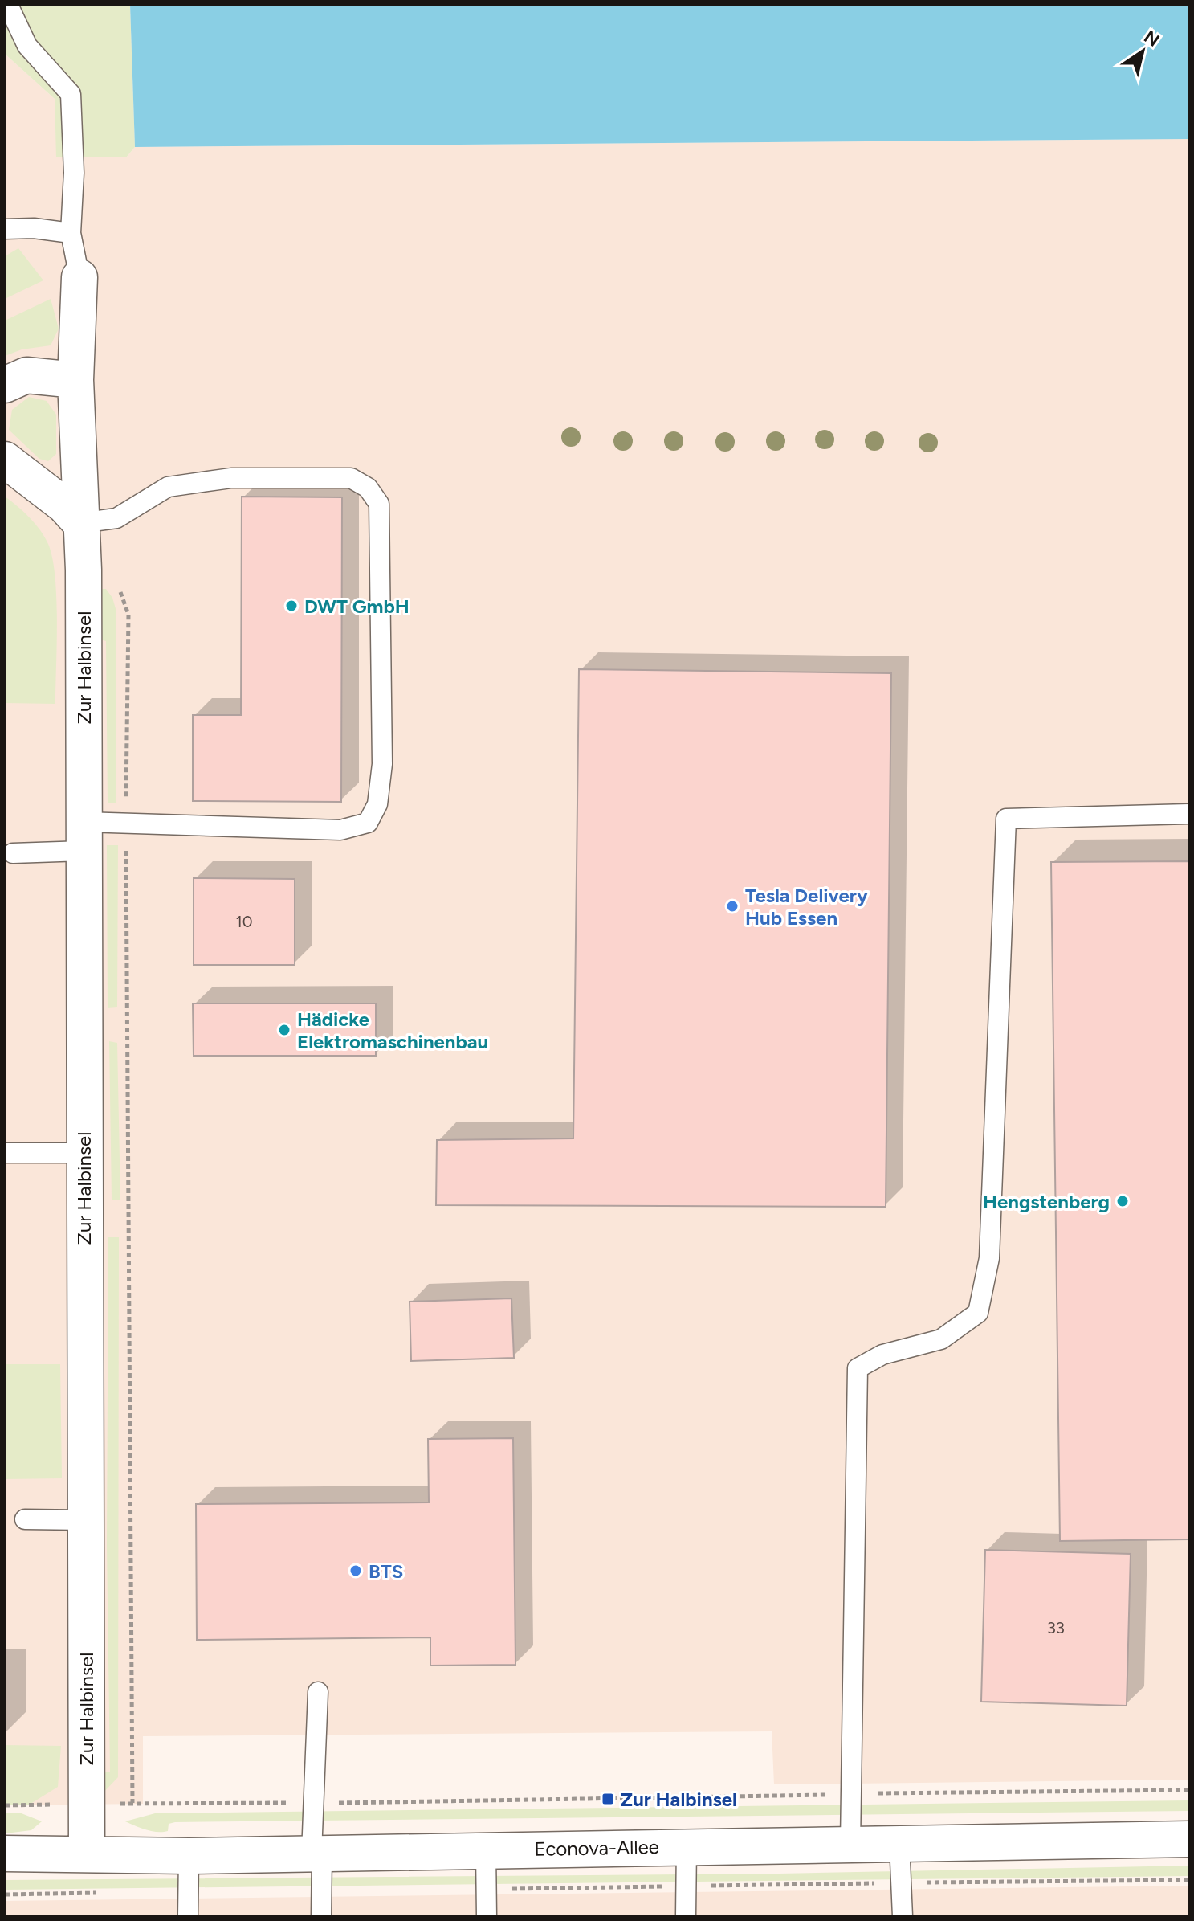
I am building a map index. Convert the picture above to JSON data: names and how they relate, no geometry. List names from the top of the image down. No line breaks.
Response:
{"streets":{"street":["Zur Halbinsel","Econova-Allee"]},"crossings":[["Zur Halbinsel","Econova-Allee"]],"places":{"other":["DWT GmbH","Tesla Delivery Hub Essen","Hädicke Elektromaschinenbau","Hengstenberg","BTS"],"transit":["Zur Halbinsel"]},"house_numbers":["10","33"],"north":"top right"}
